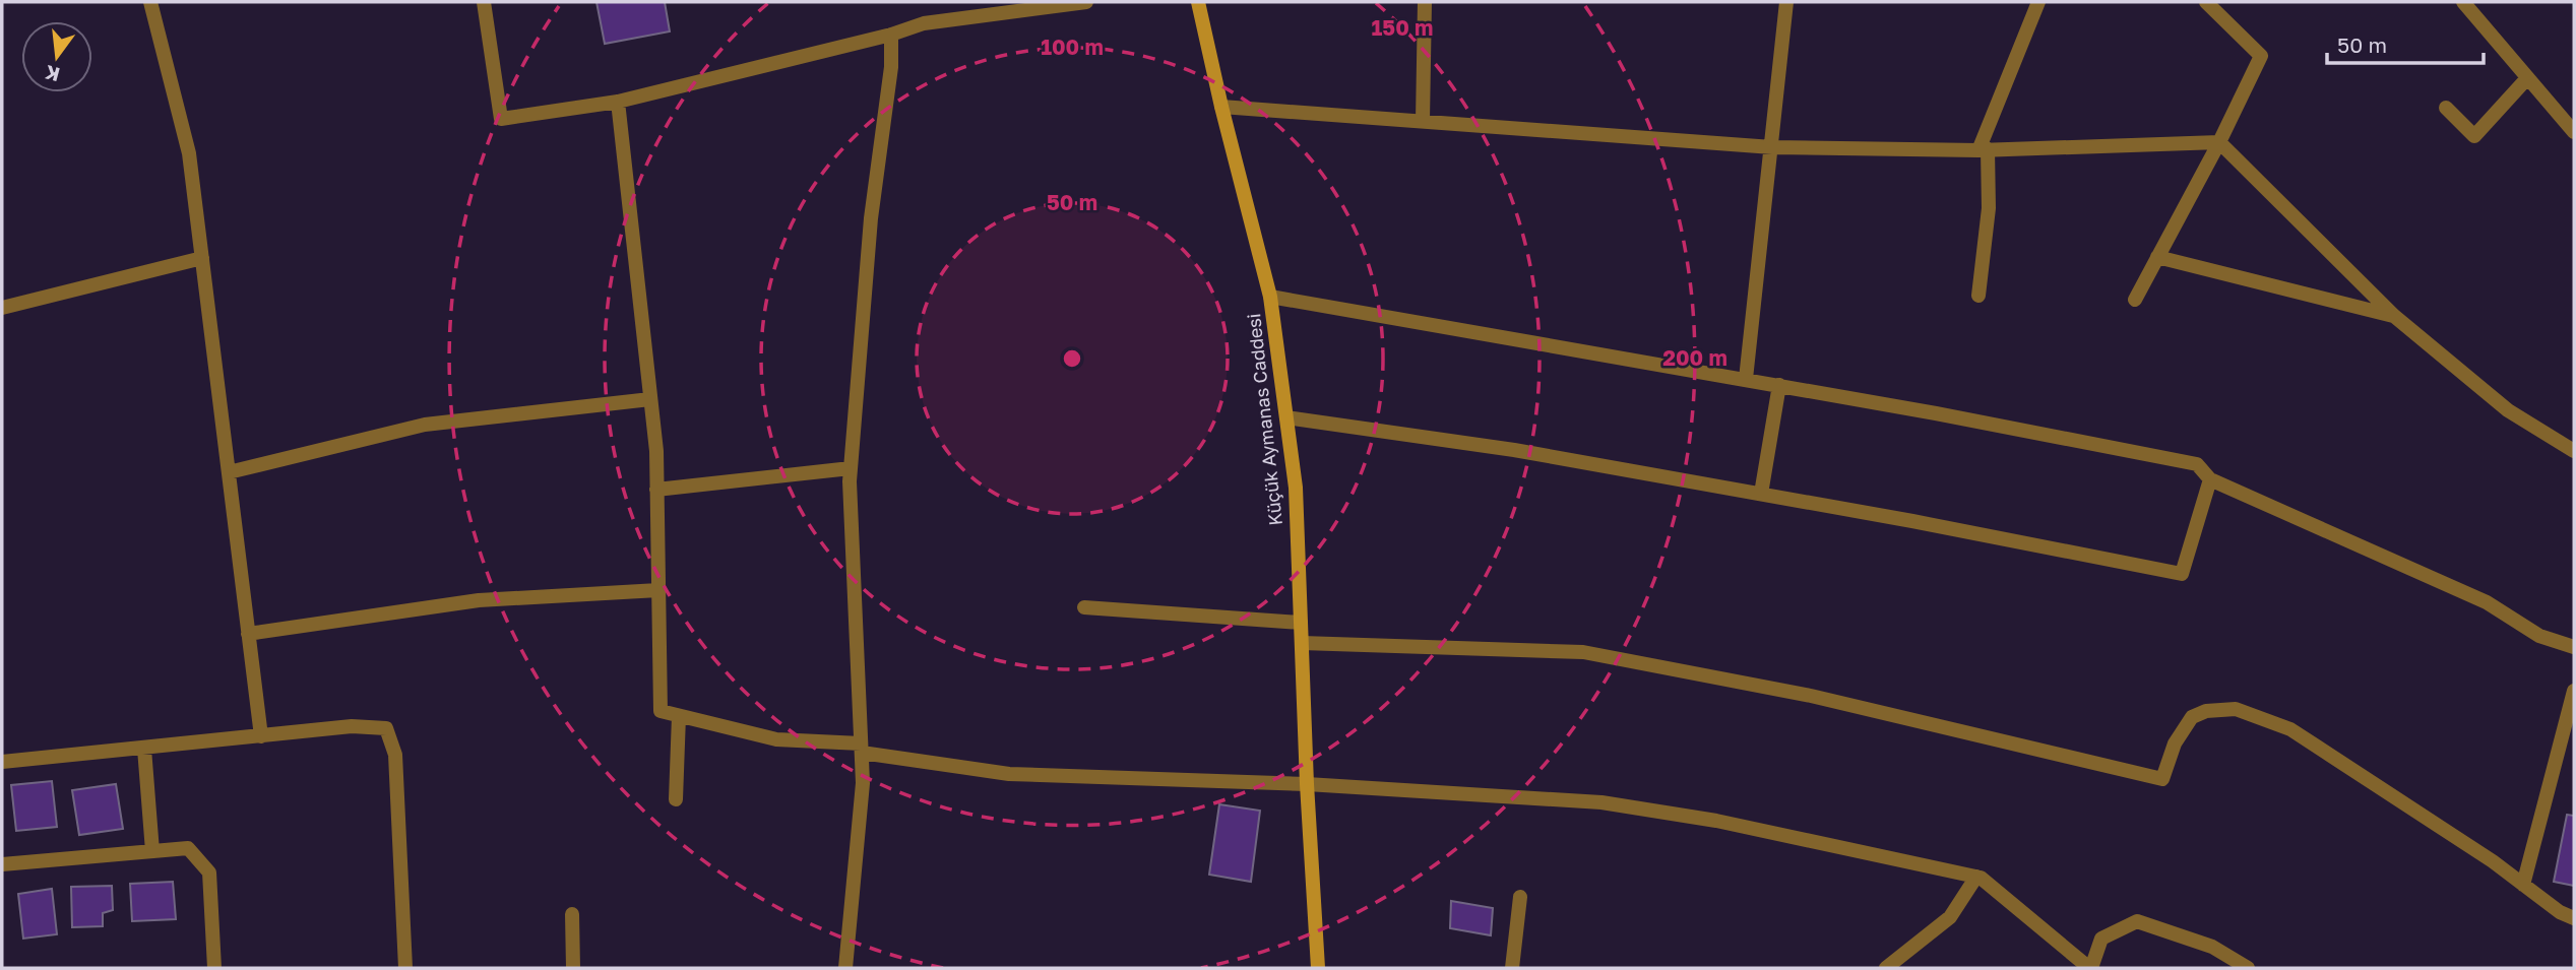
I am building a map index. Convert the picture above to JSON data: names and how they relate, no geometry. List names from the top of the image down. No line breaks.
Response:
{"streets":{"street":["Küçük Aymanas Caddesi"]},"scale_bar":"50 m","north":"bottom","rings":["150 m","100 m","50 m","200 m"]}
